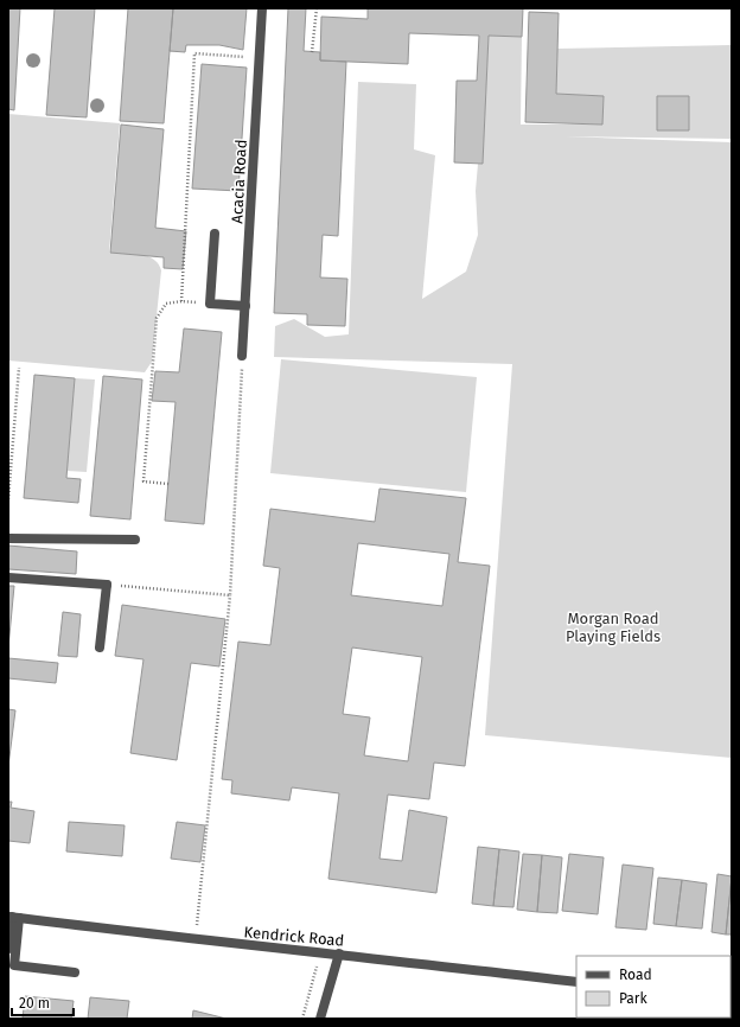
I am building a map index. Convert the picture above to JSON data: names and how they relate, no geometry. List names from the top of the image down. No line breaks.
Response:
{"streets":{"street":["Acacia Road","Kendrick Road"]},"parks":["Morgan Road Playing Fields"],"legend":["Road","Park"],"scale_bar":"20 m"}
